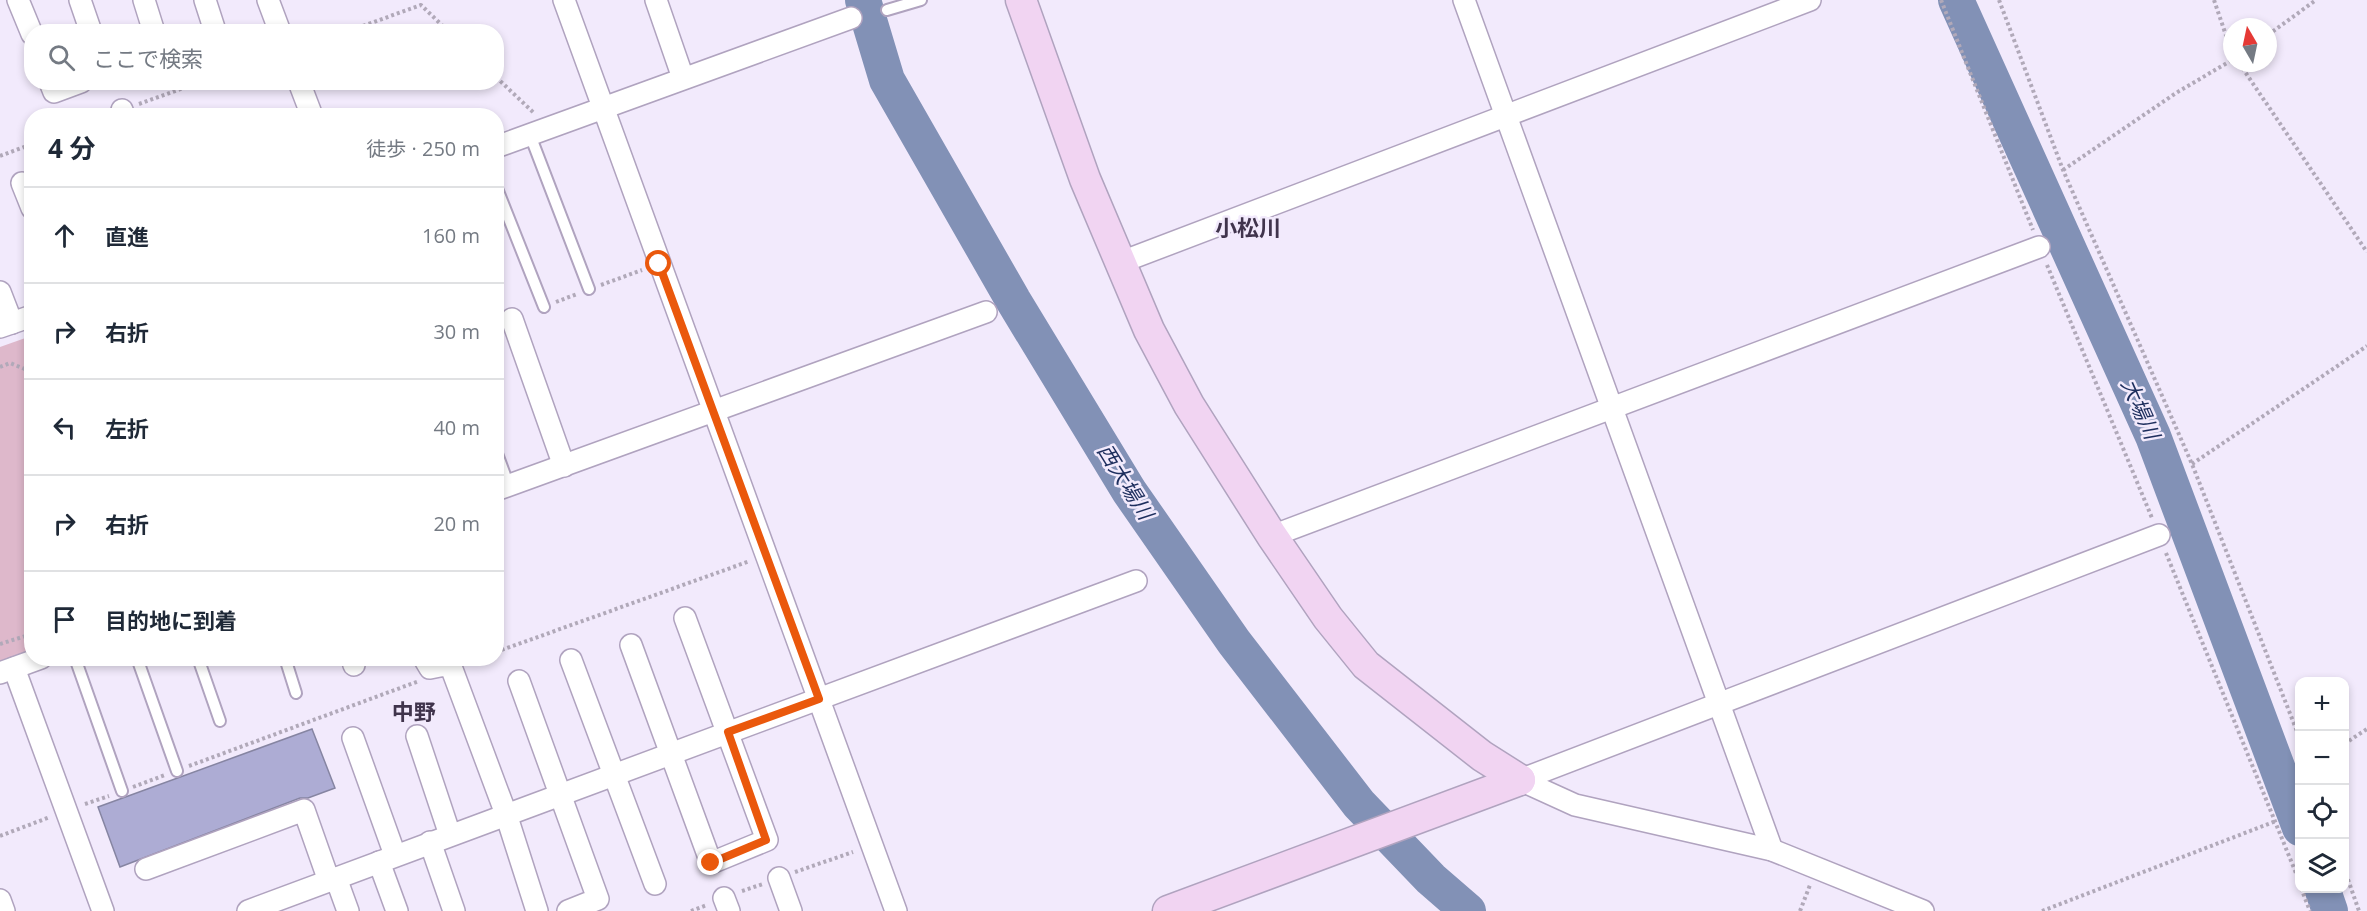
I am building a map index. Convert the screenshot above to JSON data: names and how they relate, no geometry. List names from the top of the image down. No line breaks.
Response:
{"districts":["小松川","中野"],"water":["大場川","西大場川"],"north":"top","page":{"search":"ここで検索","heading":["4 分","徒歩 · 250 m"],"list":[["直進","160 m"],["右折","30 m"],["左折","40 m"],["右折","20 m"],"目的地に到着"],"map_buttons":["+","−"]}}
